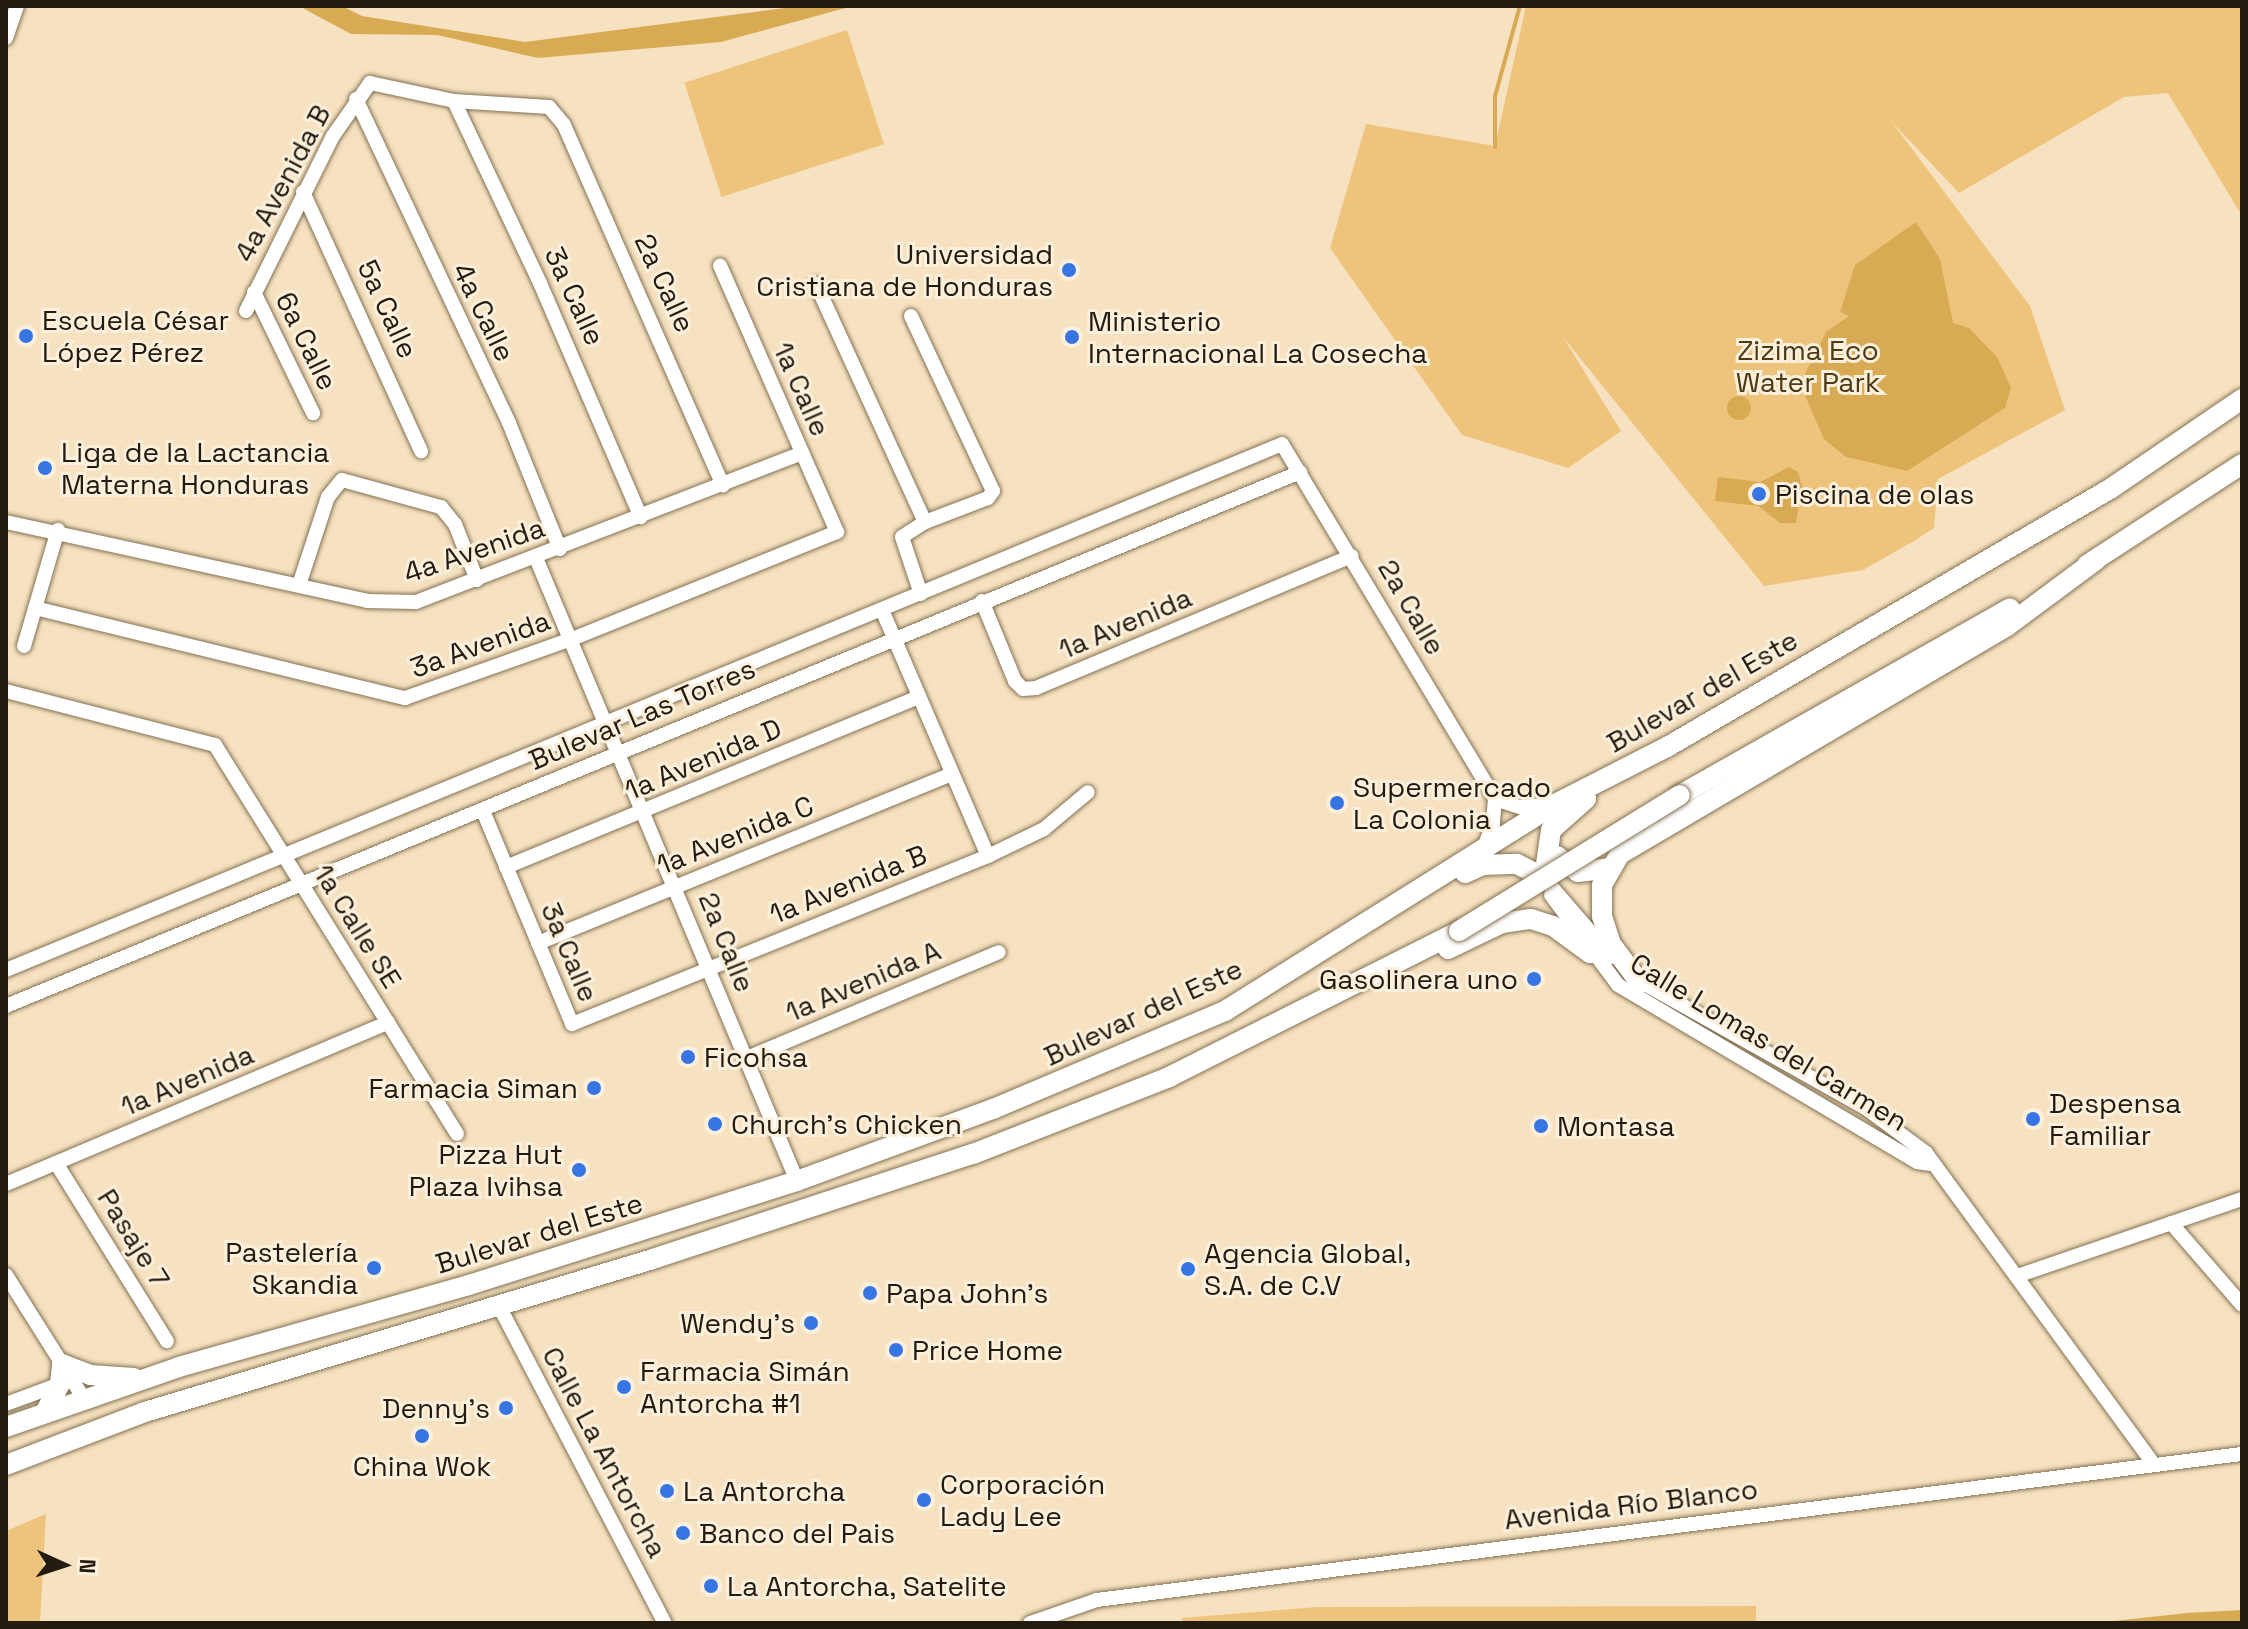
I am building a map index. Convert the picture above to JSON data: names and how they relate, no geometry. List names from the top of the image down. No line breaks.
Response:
{"streets":{"highway":["Bulevar del Este"],"street":["4a Avenida B","2a Calle","3a Calle","5a Calle","4a Calle","6a Calle","1a Calle","4a Avenida","1a Avenida","3a Avenida","Bulevar Las Torres","1a Avenida D","1a Avenida C","1a Avenida B","1a Calle SE","1a Avenida A","Calle Lomas del Carmen","Pasaje 7","Calle La Antorcha","Avenida Río Blanco"]},"crossings":[["4a Avenida B","2a Calle"],["4a Avenida B","3a Calle"],["4a Avenida B","5a Calle"],["4a Avenida B","4a Calle"],["4a Avenida B","6a Calle"],["2a Calle","3a Calle"],["2a Calle","4a Avenida"],["2a Calle","1a Avenida"],["2a Calle","3a Avenida"],["2a Calle","Bulevar del Este"],["2a Calle","Bulevar Las Torres"],["2a Calle","1a Avenida D"],["2a Calle","1a Avenida C"],["2a Calle","1a Avenida B"],["2a Calle","1a Avenida A"],["3a Calle","4a Avenida"],["3a Calle","Bulevar Las Torres"],["3a Calle","1a Avenida D"],["3a Calle","1a Avenida C"],["3a Calle","1a Avenida B"],["4a Calle","4a Avenida"],["1a Calle","4a Avenida"],["1a Calle","3a Avenida"],["1a Avenida","Bulevar Las Torres"],["1a Avenida","1a Calle SE"],["1a Avenida","Pasaje 7"],["Bulevar del Este","Calle La Antorcha"],["Bulevar Las Torres","1a Calle SE"],["Calle Lomas del Carmen","Avenida Río Blanco"]],"parks":["Zizima Eco Water Park"],"places":["Universidad Cristiana de Honduras","Escuela César López Pérez","Ministerio Internacional La Cosecha","Liga de la Lactancia Materna Honduras","Piscina de olas","Supermercado La Colonia","Gasolinera uno","Ficohsa","Farmacia Siman","Despensa Familiar","Church's Chicken","Montasa","Pizza Hut Plaza Ivihsa","Pastelería Skandia","Agencia Global, S.A. de C.V","Papa John's","Wendy's","Price Home","Farmacia Simán Antorcha #1","Denny's","China Wok","La Antorcha","Corporación Lady Lee","Banco del Pais","La Antorcha, Satelite"],"north":"right"}
